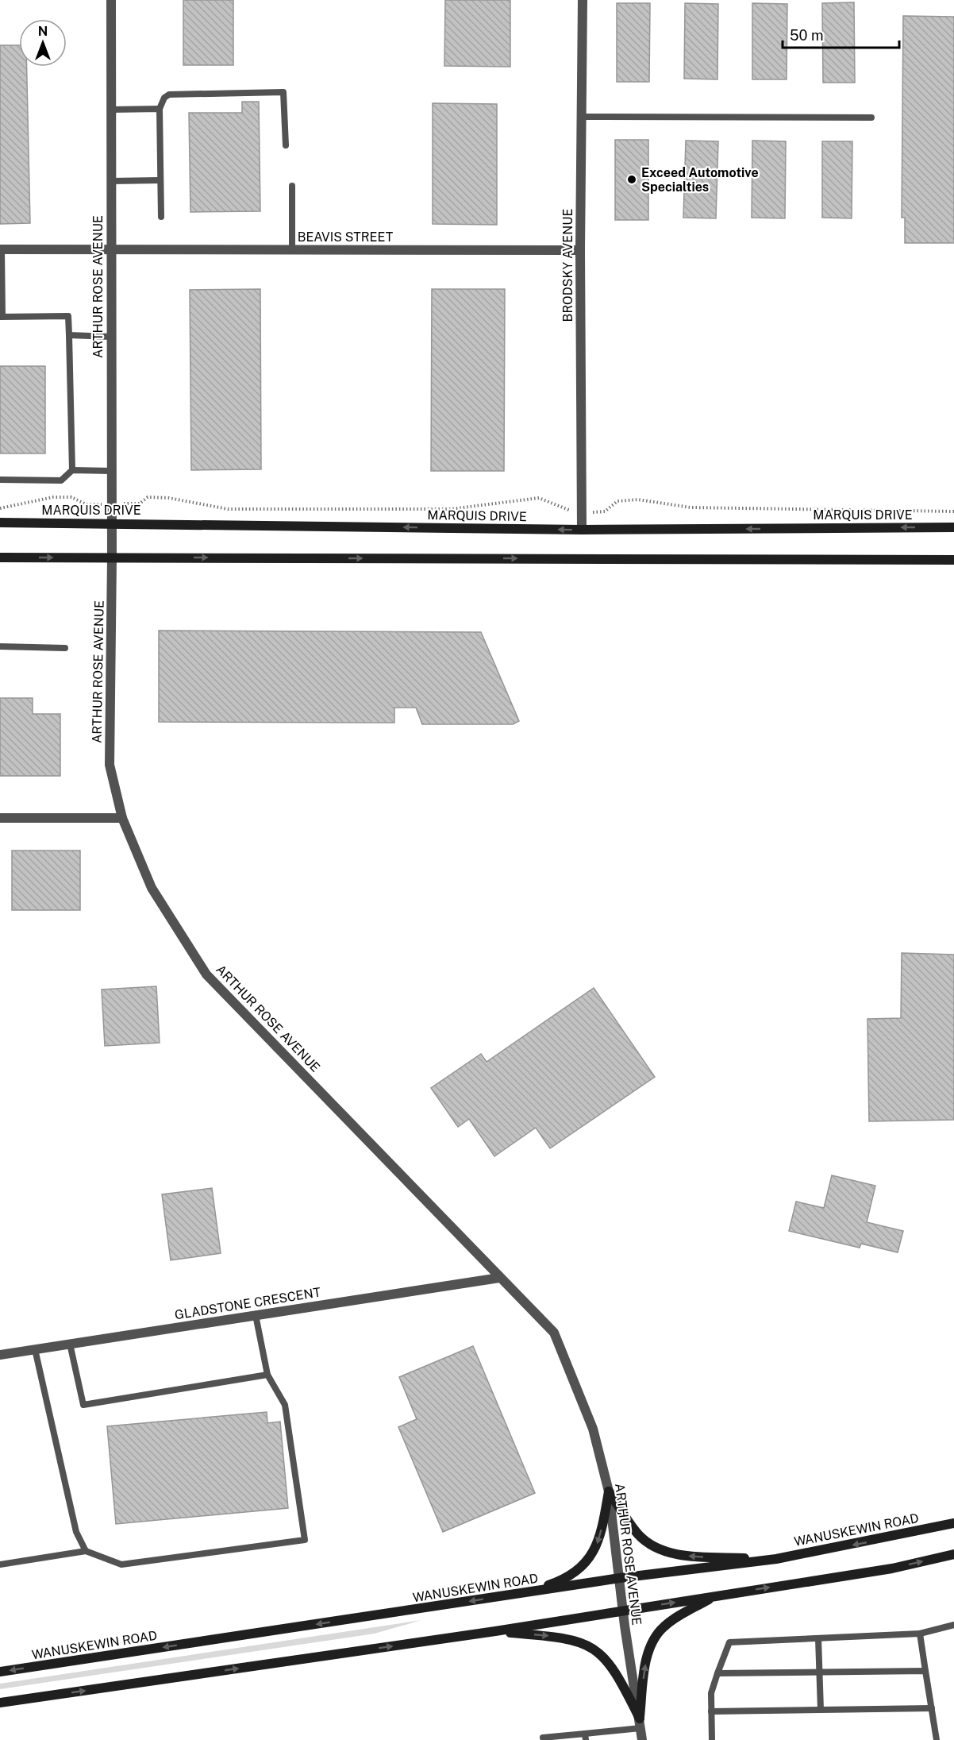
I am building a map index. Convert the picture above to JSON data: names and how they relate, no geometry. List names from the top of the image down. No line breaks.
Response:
{"streets":{"main road":["MARQUIS DRIVE","WANUSKEWIN ROAD"],"street":["BEAVIS STREET","BRODSKY AVENUE","ARTHUR ROSE AVENUE","GLADSTONE CRESCENT"]},"crossings":[["BEAVIS STREET","BRODSKY AVENUE"],["BEAVIS STREET","ARTHUR ROSE AVENUE"],["BRODSKY AVENUE","MARQUIS DRIVE"],["ARTHUR ROSE AVENUE","MARQUIS DRIVE"],["ARTHUR ROSE AVENUE","GLADSTONE CRESCENT"],["ARTHUR ROSE AVENUE","WANUSKEWIN ROAD"]],"places":["Exceed Automotive Specialties"],"scale_bar":"50 m","north":"top"}
